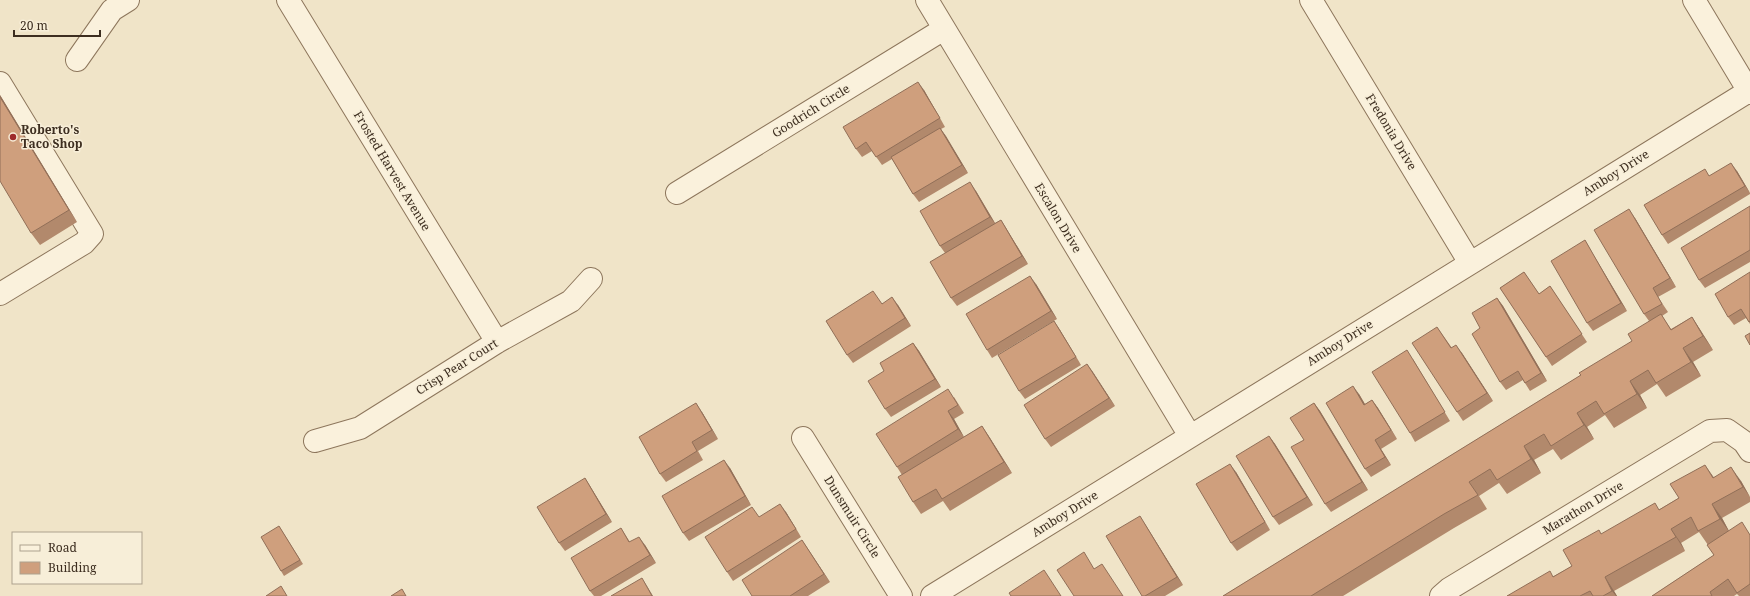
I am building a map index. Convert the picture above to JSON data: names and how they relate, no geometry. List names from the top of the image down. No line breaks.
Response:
{"streets":{"street":["Goodrich Circle","Fredonia Drive","Frosted Harvest Avenue","Amboy Drive","Escalon Drive","Crisp Pear Court","Marathon Drive","Dunsmuir Circle"]},"crossings":[["Goodrich Circle","Escalon Drive"],["Fredonia Drive","Amboy Drive"],["Frosted Harvest Avenue","Crisp Pear Court"],["Amboy Drive","Escalon Drive"]],"places":["Roberto's Taco Shop"],"legend":["Road","Building"],"scale_bar":"20 m"}
